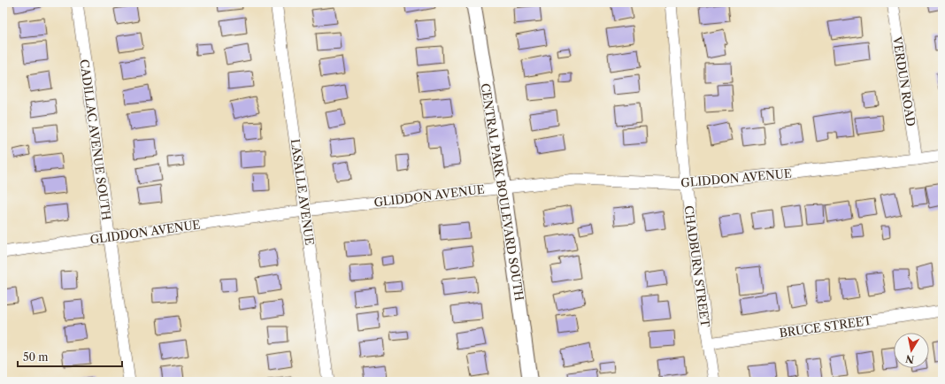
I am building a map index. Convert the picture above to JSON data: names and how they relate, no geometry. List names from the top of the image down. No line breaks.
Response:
{"streets":{"street":["VERDUN ROAD","CADILLAC AVENUE SOUTH","GLIDDON AVENUE","LASALLE AVENUE","CENTRAL PARK BOULEVARD SOUTH","CHADBURN STREET","BRUCE STREET"]},"crossings":[["VERDUN ROAD","GLIDDON AVENUE"],["CADILLAC AVENUE SOUTH","GLIDDON AVENUE"],["GLIDDON AVENUE","LASALLE AVENUE"],["GLIDDON AVENUE","CENTRAL PARK BOULEVARD SOUTH"],["GLIDDON AVENUE","CHADBURN STREET"],["CHADBURN STREET","BRUCE STREET"]],"scale_bar":"50 m","north":"bottom"}
